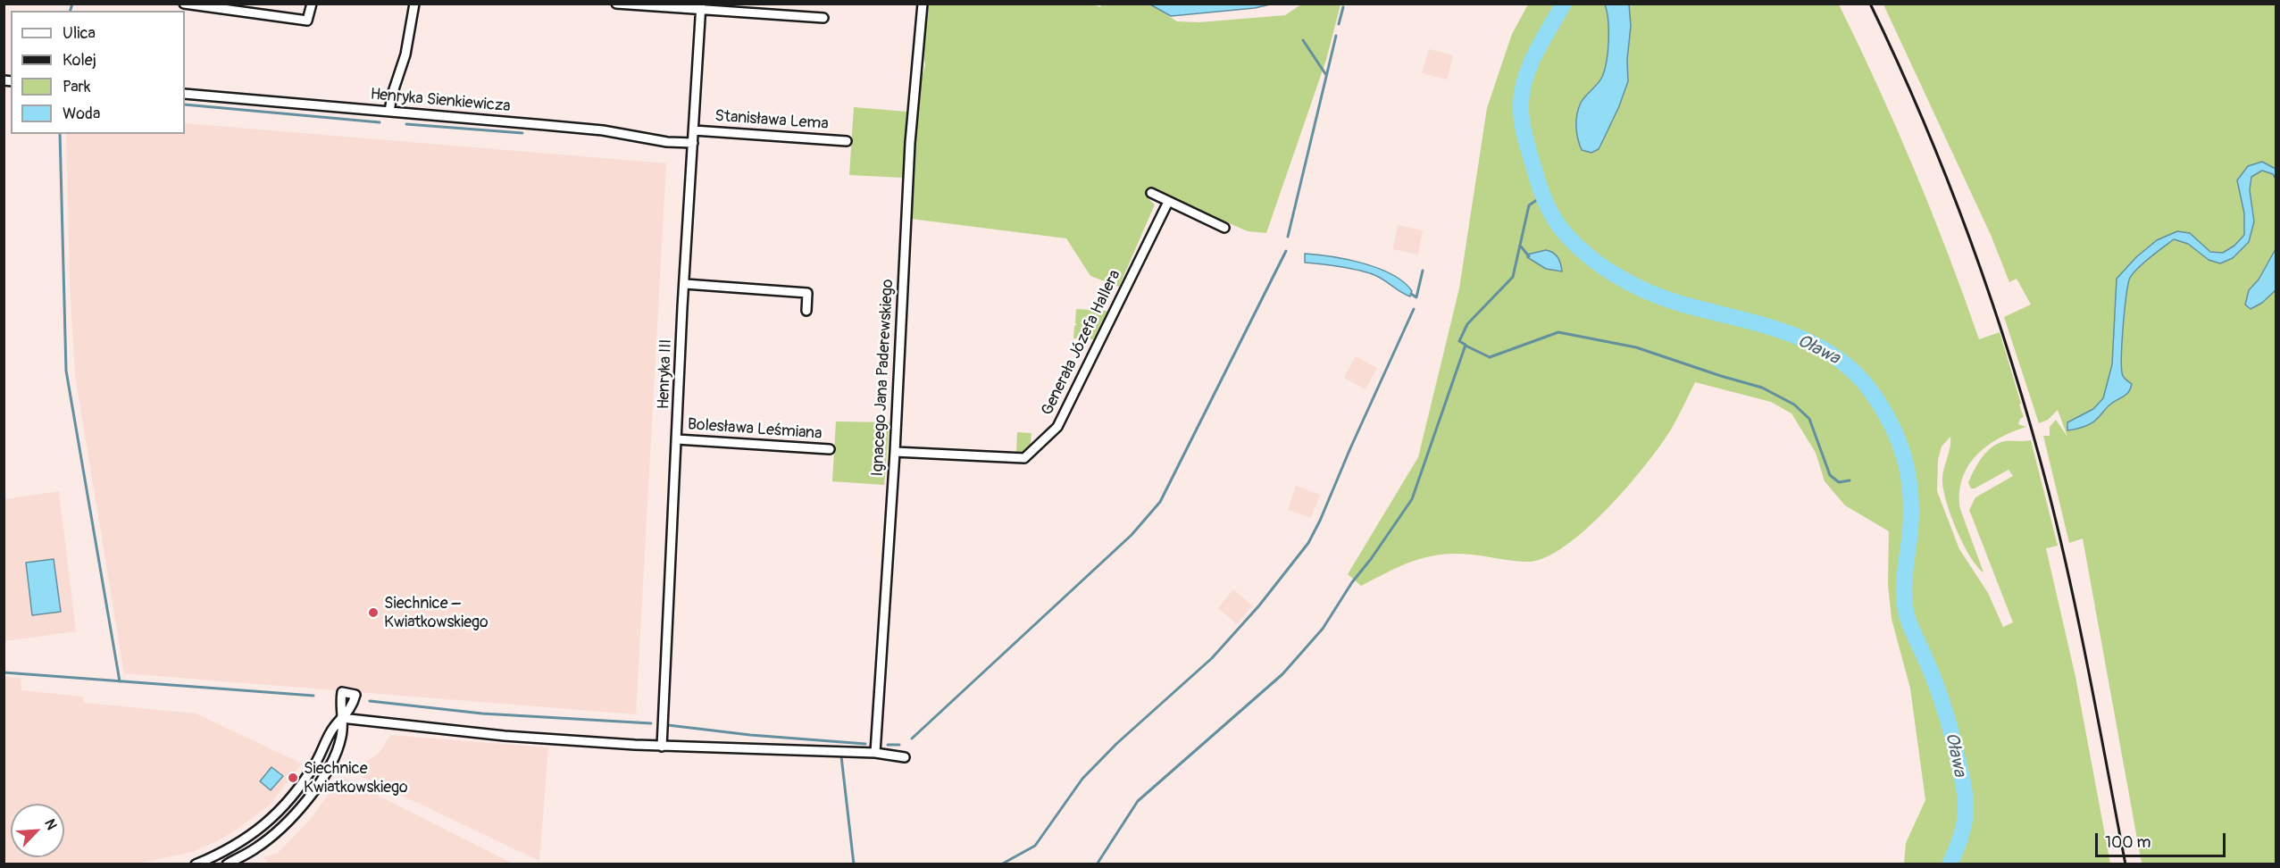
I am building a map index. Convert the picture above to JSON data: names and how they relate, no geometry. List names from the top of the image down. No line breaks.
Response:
{"streets":{"street":["Henryka Sienkiewicza","Stanisława Lema","Generała Józefa Hallera","Henryka III","Ignacego Jana Paderewskiego","Bolesława Leśmiana"]},"crossings":[["Henryka Sienkiewicza","Henryka III"],["Stanisława Lema","Henryka III"],["Generała Józefa Hallera","Ignacego Jana Paderewskiego"],["Henryka III","Bolesława Leśmiana"]],"water":["Oława"],"places":["Siechnice – Kwiatkowskiego","Siechnice Kwiatkowskiego"],"legend":["Ulica","Kolej","Park","Woda"],"scale_bar":"100 m","north":"top right"}
